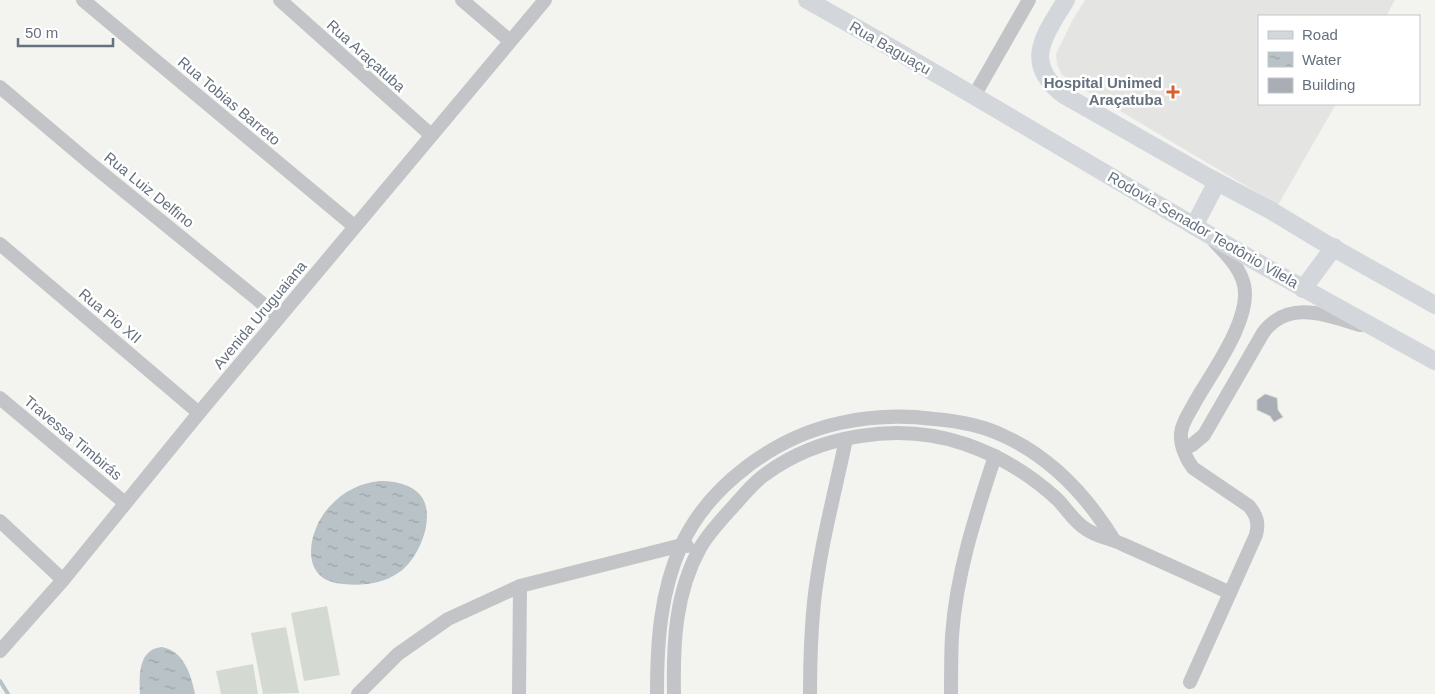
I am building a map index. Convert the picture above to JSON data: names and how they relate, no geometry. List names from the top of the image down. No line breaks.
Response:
{"streets":{"main road":["Rua Baguaçu","Rodovia Senador Teotônio Vilela"],"street":["Rua Araçatuba","Rua Tobias Barreto","Rua Luiz Delfino","Avenida Uruguaiana","Rua Pio XII","Travessa Timbirás"]},"crossings":[["Rua Baguaçu","Rodovia Senador Teotônio Vilela"],["Rua Araçatuba","Avenida Uruguaiana"],["Rua Tobias Barreto","Avenida Uruguaiana"],["Rua Luiz Delfino","Avenida Uruguaiana"],["Avenida Uruguaiana","Rua Pio XII"],["Avenida Uruguaiana","Travessa Timbirás"]],"places":{"health":["Hospital Unimed Araçatuba"]},"legend":["Road","Water","Building"],"scale_bar":"50 m"}
